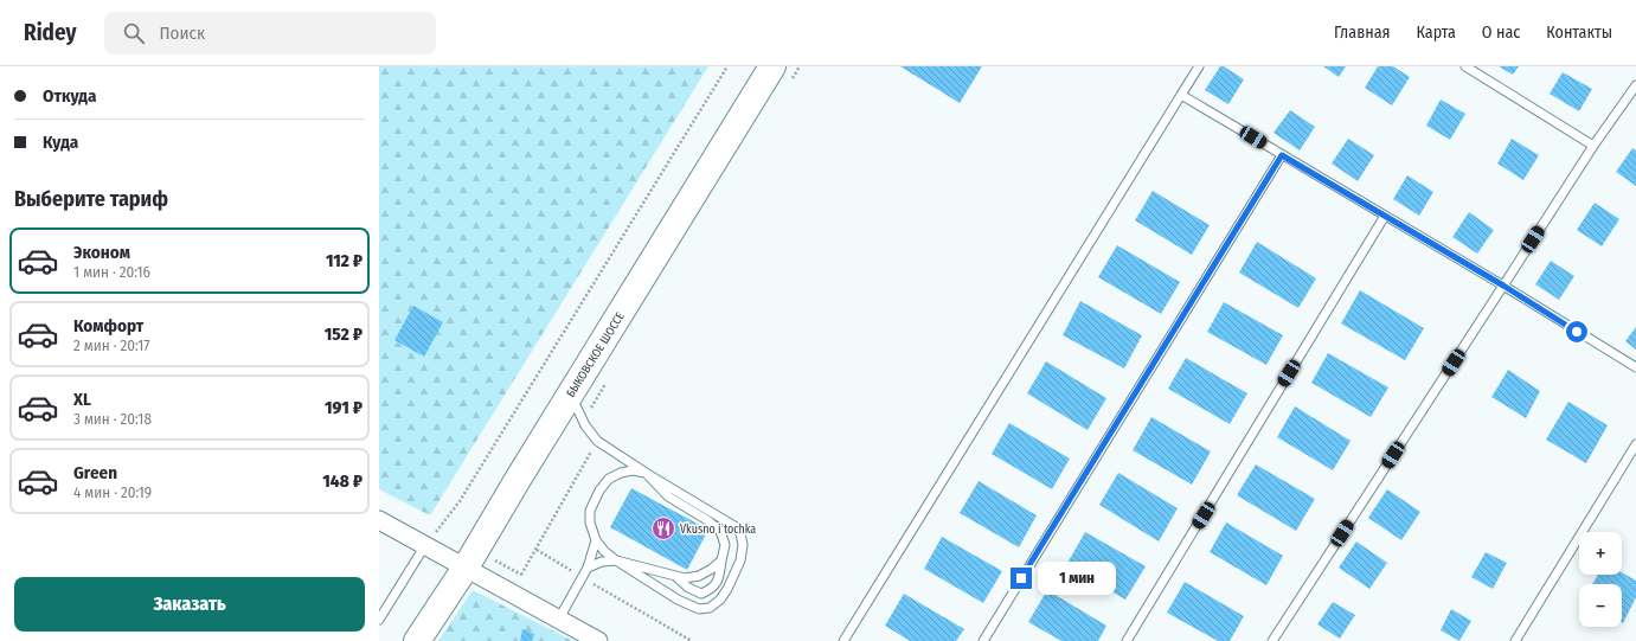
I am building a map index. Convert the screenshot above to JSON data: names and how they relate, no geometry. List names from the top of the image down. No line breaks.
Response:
{"streets":{"main road":["БЫКОВСКОЕ ШОССЕ"]},"places":{"restaurant":["Vkusno i tochka"]},"page":{"header":"Ridey","search":"Поиск","nav":["Главная","Карта","О нас","Контакты"],"banner":["Откуда","Куда"],"heading":"Выберите тариф","list":[{"name":"Эконом","note":"1 мин · 20:16","value":"112 ₽"},{"name":"Комфорт","note":"2 мин · 20:17","value":"152 ₽"},{"name":"XL","note":"3 мин · 20:18","value":"191 ₽"},{"name":"Green","note":"4 мин · 20:19","value":"148 ₽"}],"map_buttons":["+","−"],"bubble":"1 мин","buttons":"Заказать"}}
